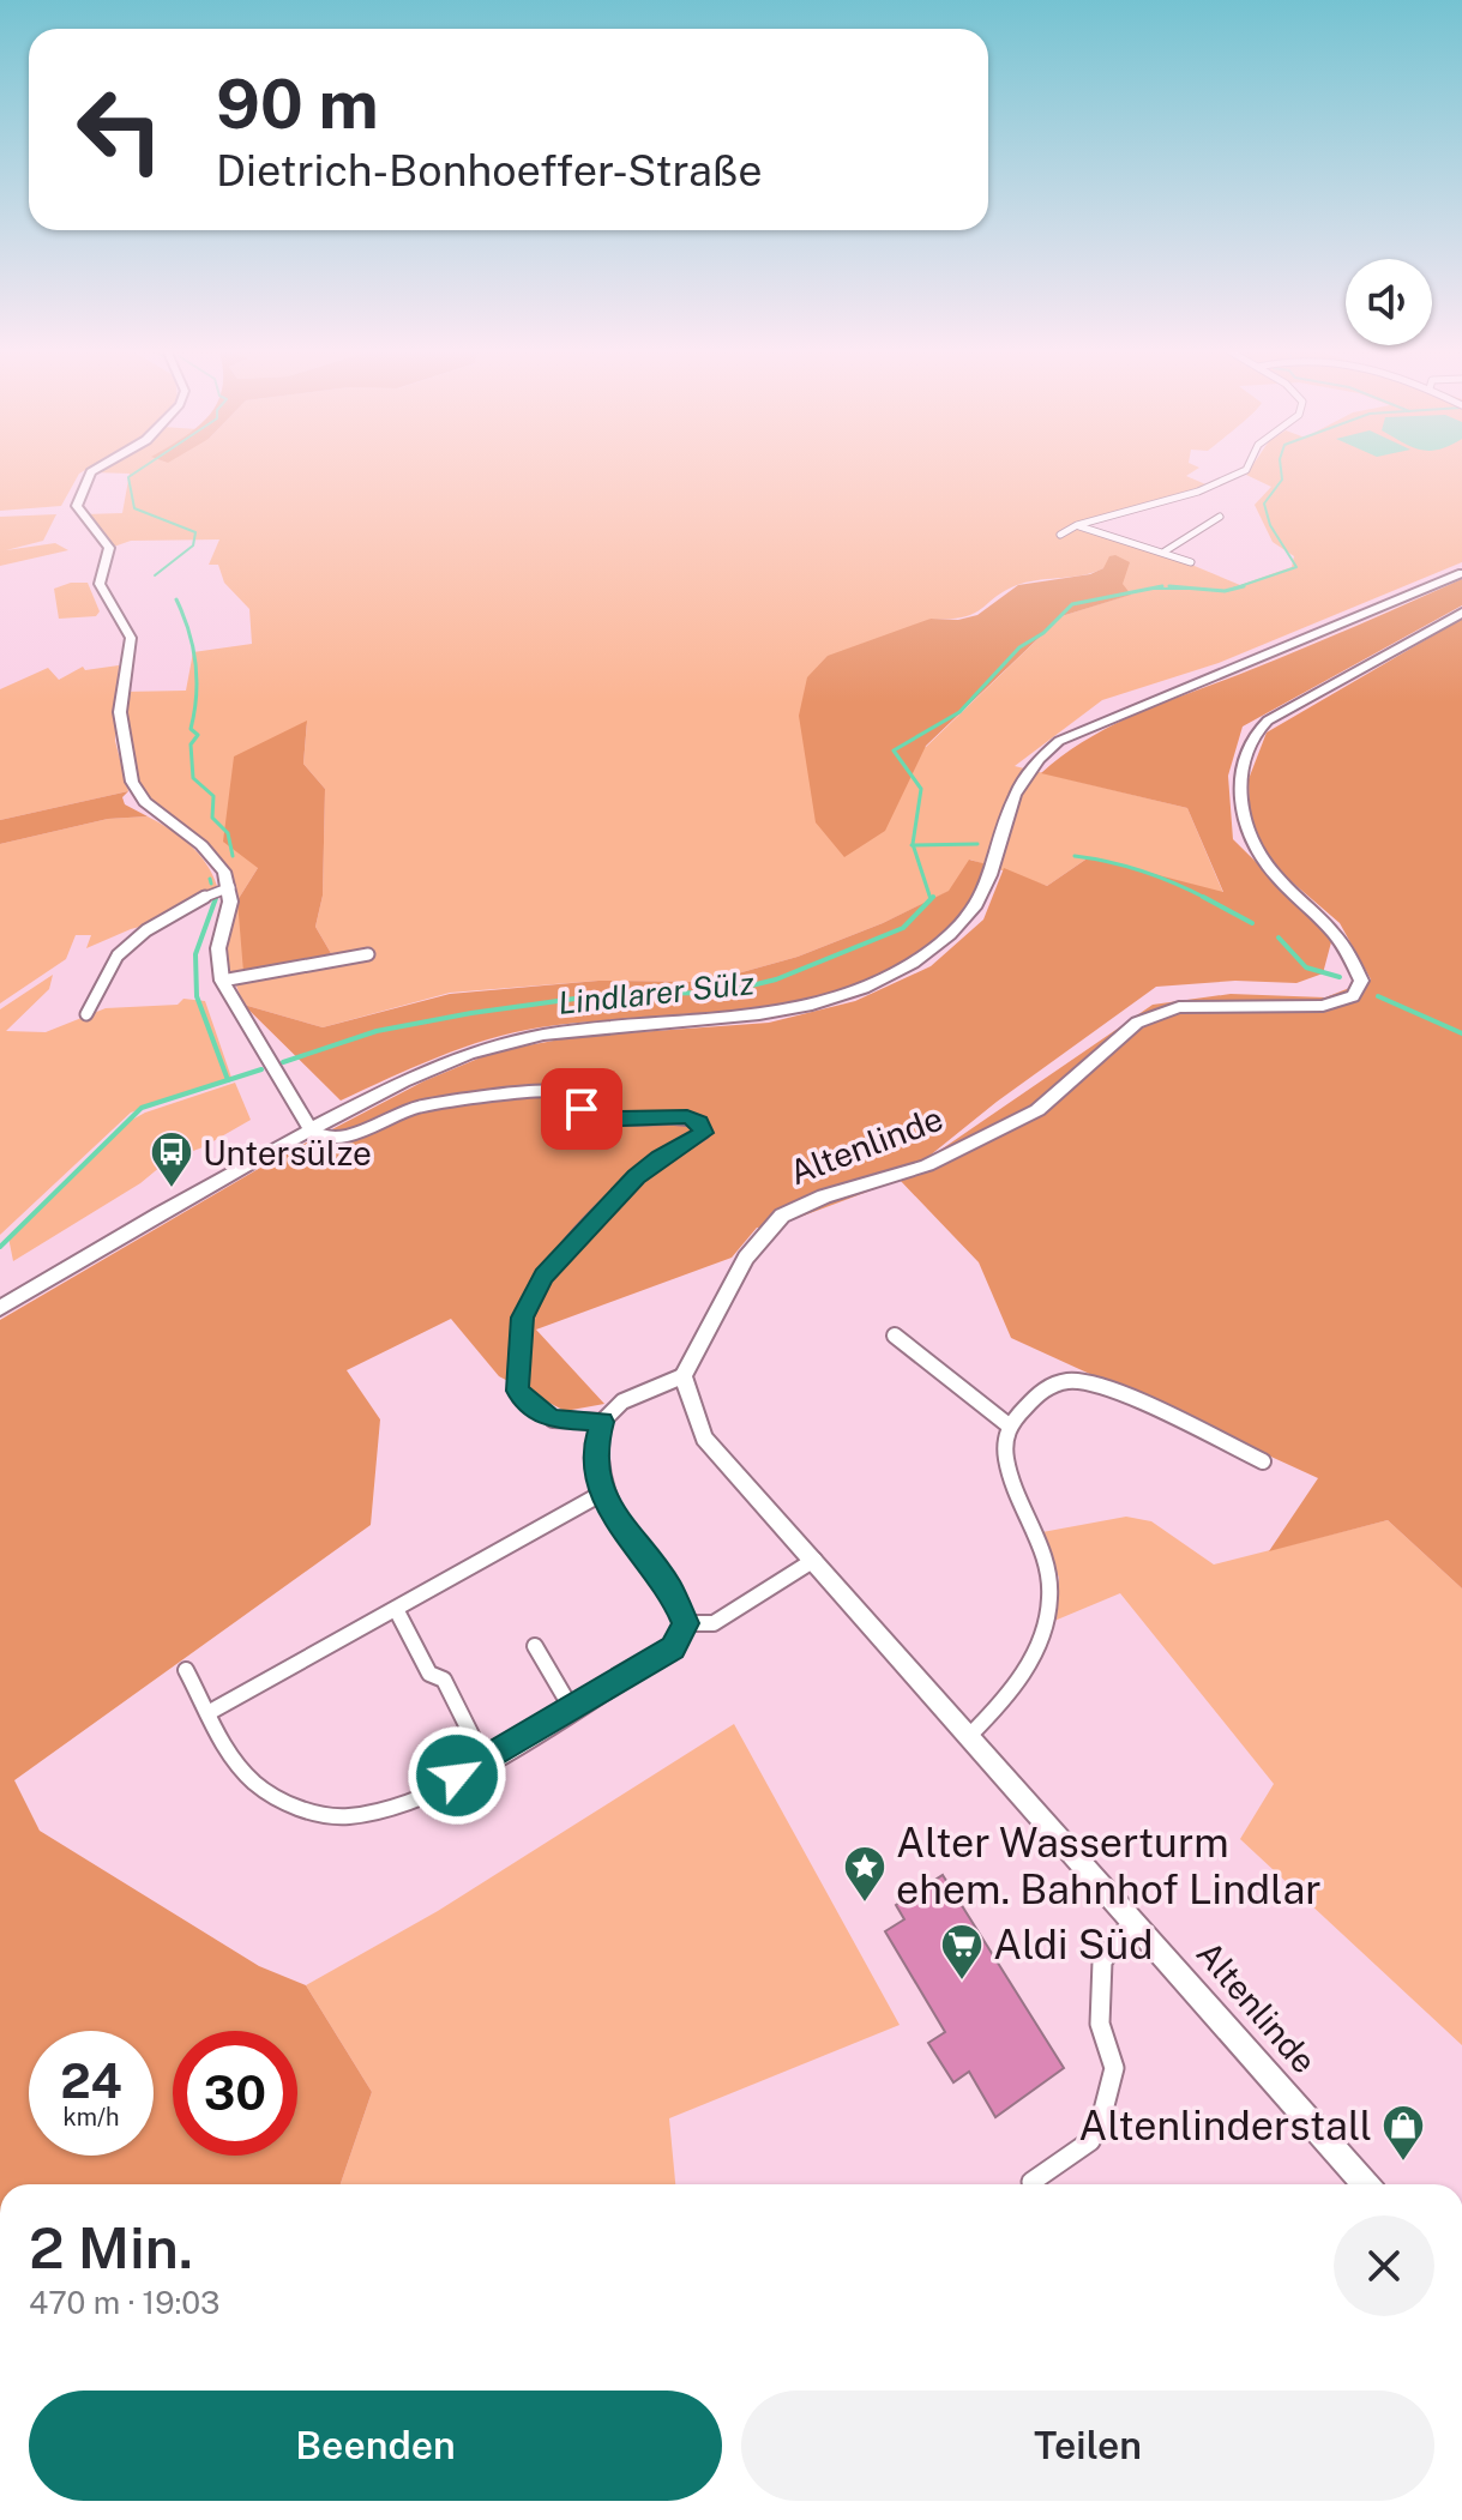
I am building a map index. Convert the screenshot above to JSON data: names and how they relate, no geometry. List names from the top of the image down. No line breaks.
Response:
{"streets":{"street":["Altenlinde"]},"water":["Lindlarer Sülz"],"places":{"bus stop":["Untersülze"],"place":["Alter Wasserturm ehem. Bahnhof Lindlar"],"supermarket":["Aldi Süd"],"shop":["Altenlinderstall"]},"page":{"turn":["90 m","Dietrich-Bonhoeffer-Straße"],"speed":"24 km/h","limit":"30","heading":["2 Min.","470 m · 19:03"],"buttons":["Beenden","Teilen"]}}
